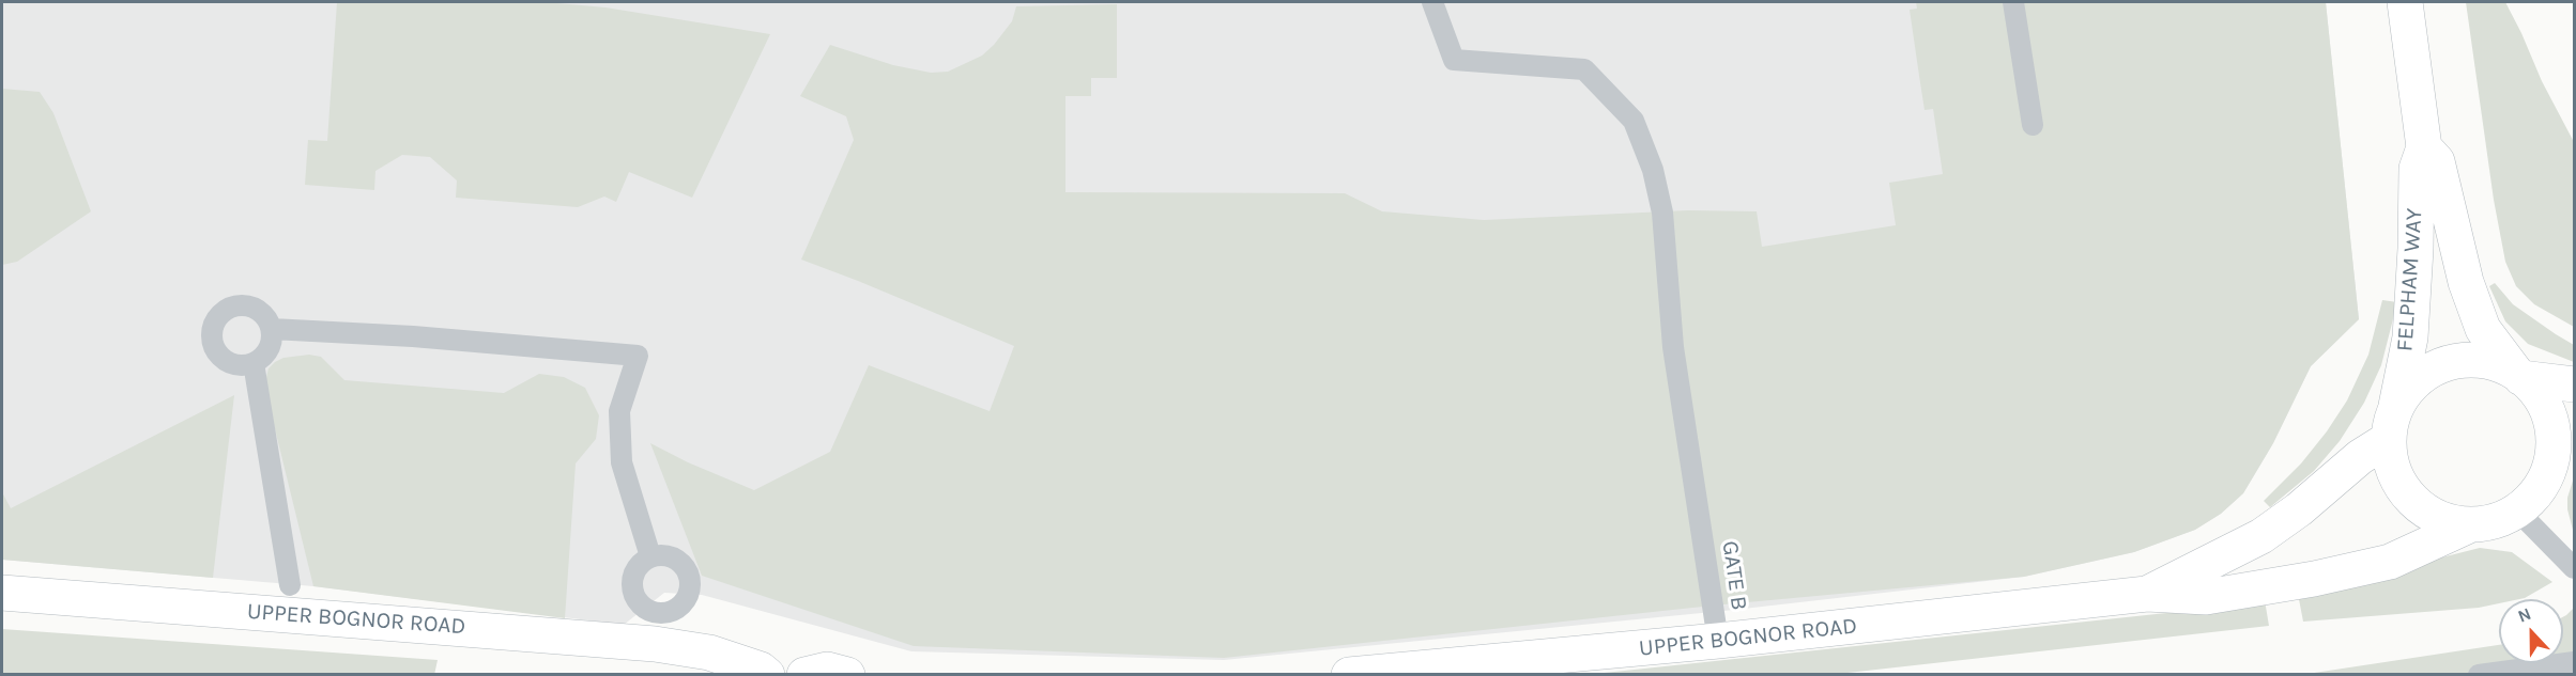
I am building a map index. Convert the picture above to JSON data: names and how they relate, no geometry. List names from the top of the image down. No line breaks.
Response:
{"streets":{"main road":["FELPHAM WAY","UPPER BOGNOR ROAD"],"lane":["GATE B"]},"crossings":[["FELPHAM WAY","UPPER BOGNOR ROAD"],["GATE B","UPPER BOGNOR ROAD"]],"north":"top"}
